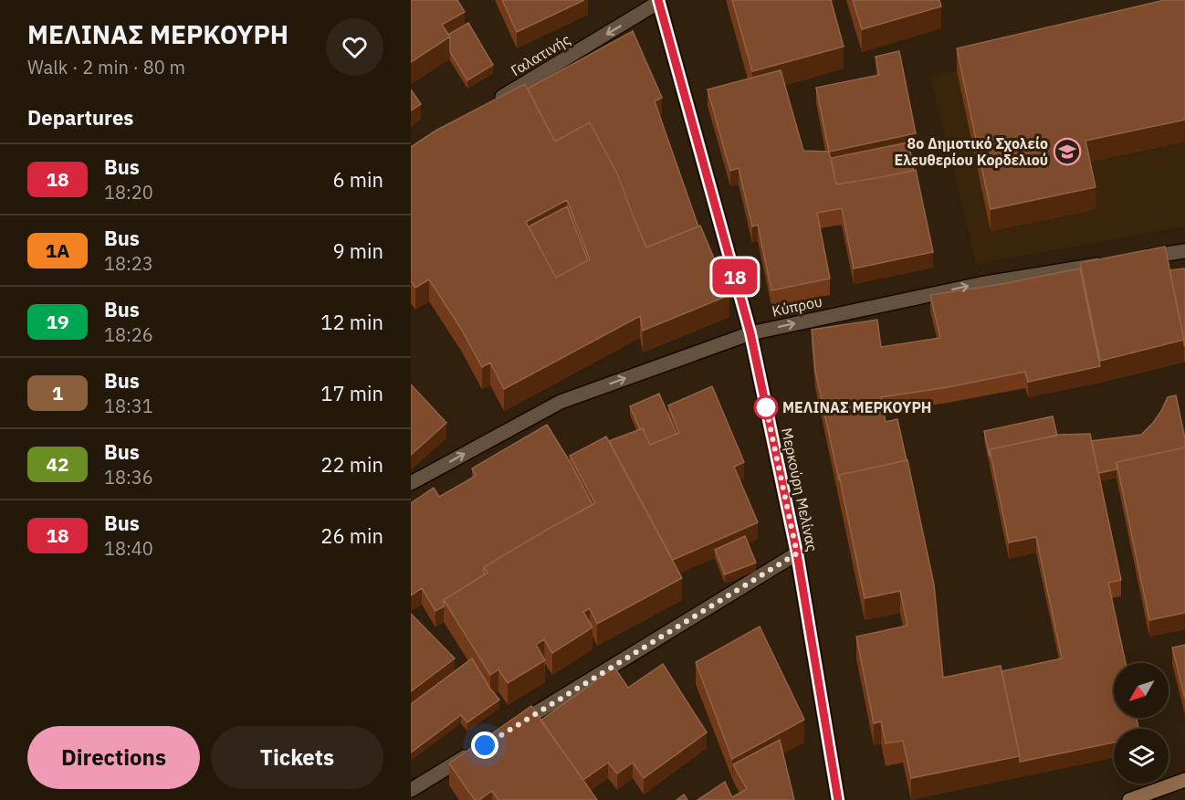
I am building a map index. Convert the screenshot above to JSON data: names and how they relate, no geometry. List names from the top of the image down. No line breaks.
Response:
{"streets":{"street":["Γαλατινής","Κύπρου","Μερκούρη Μελίνας"]},"crossings":[["Γαλατινής","Μερκούρη Μελίνας"],["Κύπρου","Μερκούρη Μελίνας"]],"one_way":["Γαλατινής","Κύπρου"],"places":{"school or university":["8ο Δημοτικό Σχολείο Ελευθερίου Κορδελιού"],"other":["ΜΕΛΙΝΑΣ ΜΕΡΚΟΥΡΗ"]},"lines":["bus line 18"],"north":"bottom left","page":{"heading":[["ΜΕΛΙΝΑΣ ΜΕΡΚΟΥΡΗ","Walk · 2 min · 80 m"],"Departures"],"on_map":"18","list":[{"mark":"18","name":"Bus","note":"18:20","value":"6 min"},{"mark":"1Α","name":"Bus","note":"18:23","value":"9 min"},{"mark":"19","name":"Bus","note":"18:26","value":"12 min"},{"mark":"1","name":"Bus","note":"18:31","value":"17 min"},{"mark":"42","name":"Bus","note":"18:36","value":"22 min"},{"mark":"18","name":"Bus","note":"18:40","value":"26 min"}],"buttons":["Directions","Tickets"]}}
